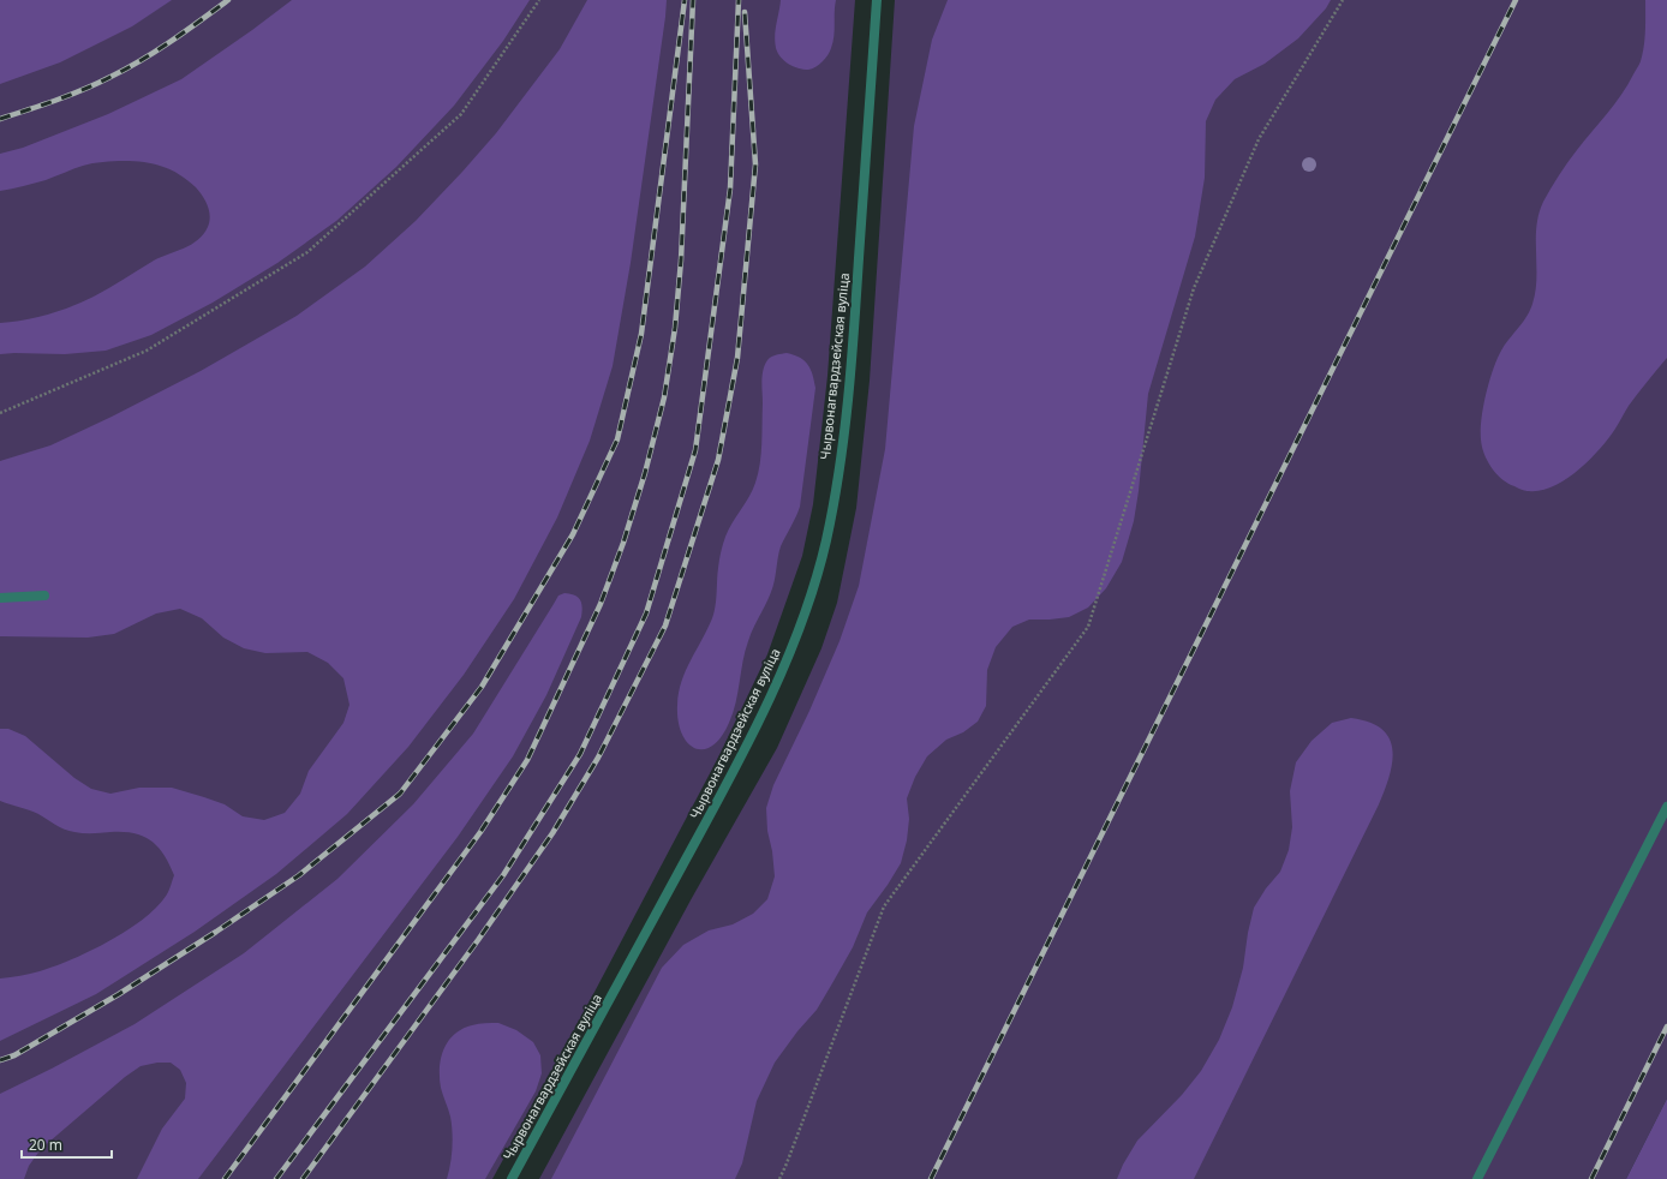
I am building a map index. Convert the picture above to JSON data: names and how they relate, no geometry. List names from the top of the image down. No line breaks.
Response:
{"streets":{"street":["Чырвонагвардзейская вуліца"]},"scale_bar":"20 m"}
